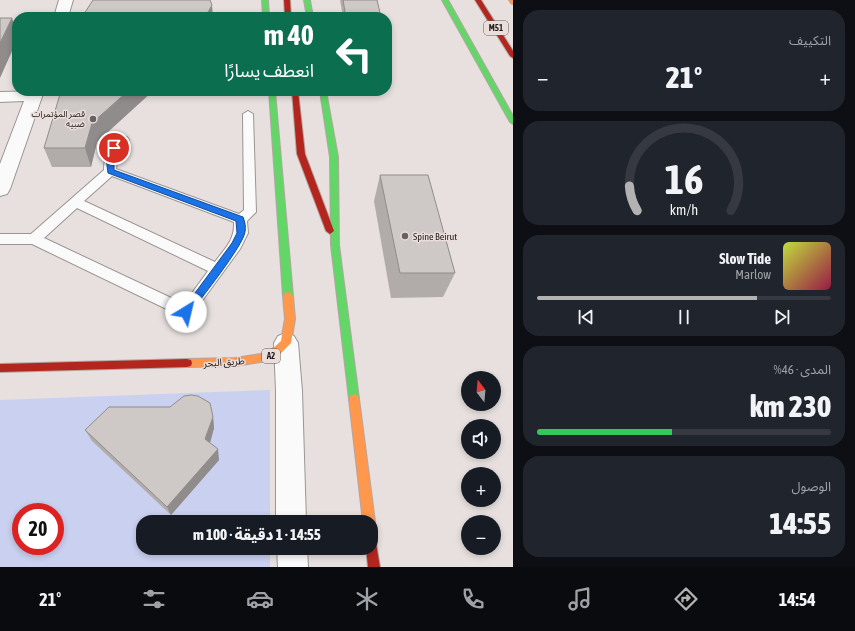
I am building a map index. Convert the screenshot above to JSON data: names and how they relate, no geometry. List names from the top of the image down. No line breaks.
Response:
{"streets":{"highway":["M51","A2","طريق البحر"]},"crossings":[["A2","طريق البحر"]],"places":["قصر المؤتمرات ضبيه","Spine Beirut"],"north":"top","page":{"tile":["التكييف",["المدى · 46%","230 km"],["الوصول","14:55"]],"turn":["40 m","انعطف يسارًا"],"heat":["−","21°","+"],"song":["Slow Tide","Marlow"],"map_buttons":["+","−"],"limit":"20","trip":"14:55 · 1 دقيقة · 100 m","tabs":["14:54","21°"],"gauge":["16","km/h"]}}
